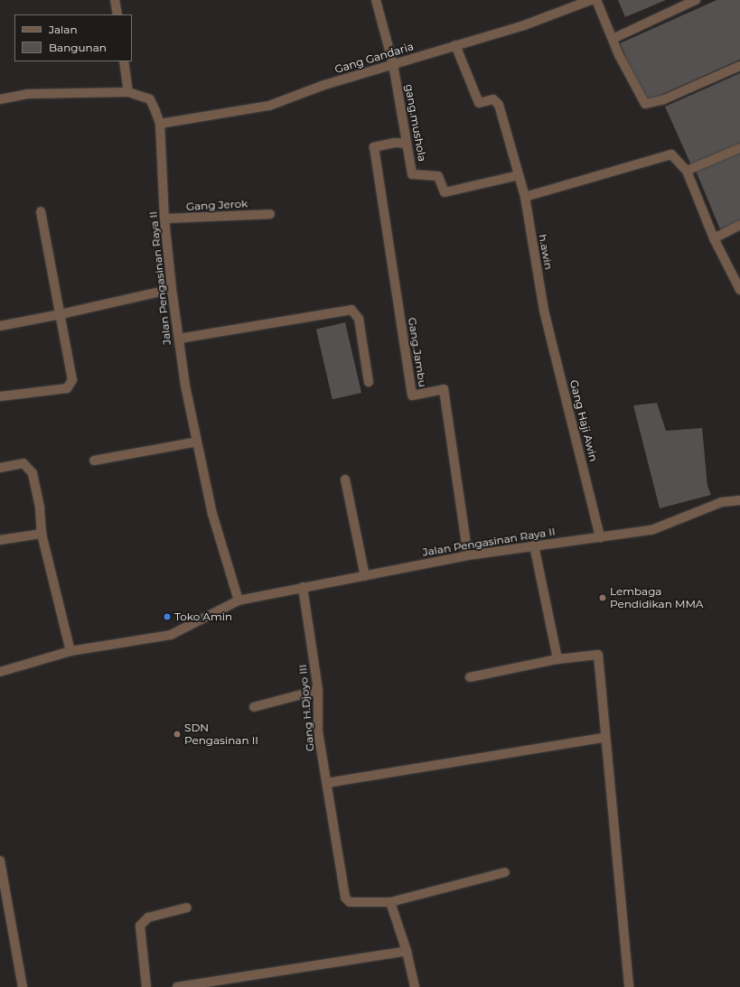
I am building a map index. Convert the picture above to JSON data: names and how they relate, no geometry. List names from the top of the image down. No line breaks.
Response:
{"streets":{"street":["Gang Gandaria","gang.mushola","Gang Jerok","h.awin","Jalan Pengasinan Raya II","Gang.Jambu","Gang Haji Awin","Gang H.Djoyo III"]},"crossings":[["Gang Gandaria","gang.mushola"],["Gang Gandaria","h.awin"],["Gang Gandaria","Jalan Pengasinan Raya II"],["gang.mushola","h.awin"],["gang.mushola","Gang.Jambu"],["Gang Jerok","Jalan Pengasinan Raya II"],["h.awin","Gang Haji Awin"],["Jalan Pengasinan Raya II","Gang.Jambu"],["Jalan Pengasinan Raya II","Gang Haji Awin"],["Jalan Pengasinan Raya II","Gang H.Djoyo III"]],"places":["Lembaga Pendidikan MMA","Toko Amin","SDN Pengasinan II"],"legend":["Jalan","Bangunan"]}
